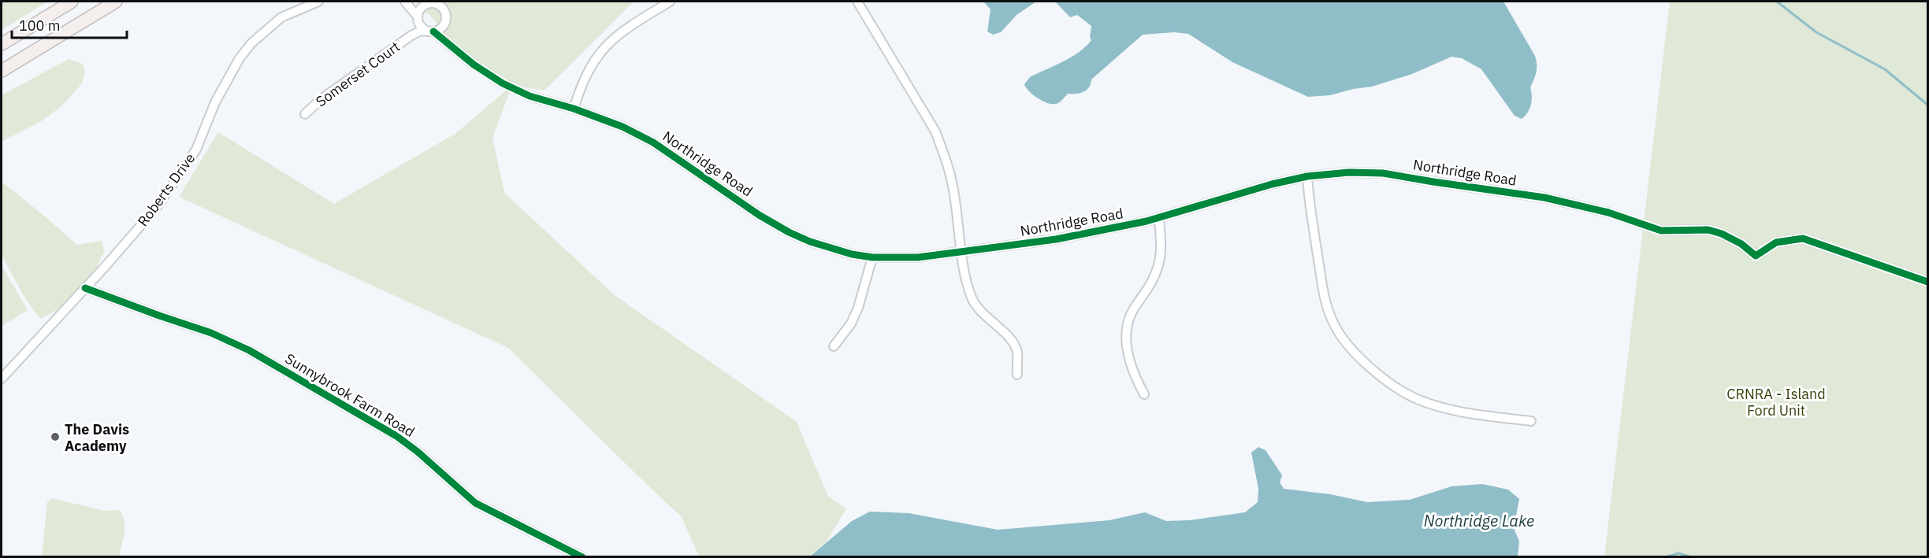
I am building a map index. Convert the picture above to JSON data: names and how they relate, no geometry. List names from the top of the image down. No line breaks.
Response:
{"streets":{"street":["Somerset Court","Northridge Road","Roberts Drive","Sunnybrook Farm Road"]},"crossings":[["Somerset Court","Northridge Road"],["Roberts Drive","Sunnybrook Farm Road"]],"water":["Northridge Lake"],"parks":["CRNRA - Island Ford Unit"],"places":["The Davis Academy"],"scale_bar":"100 m"}
